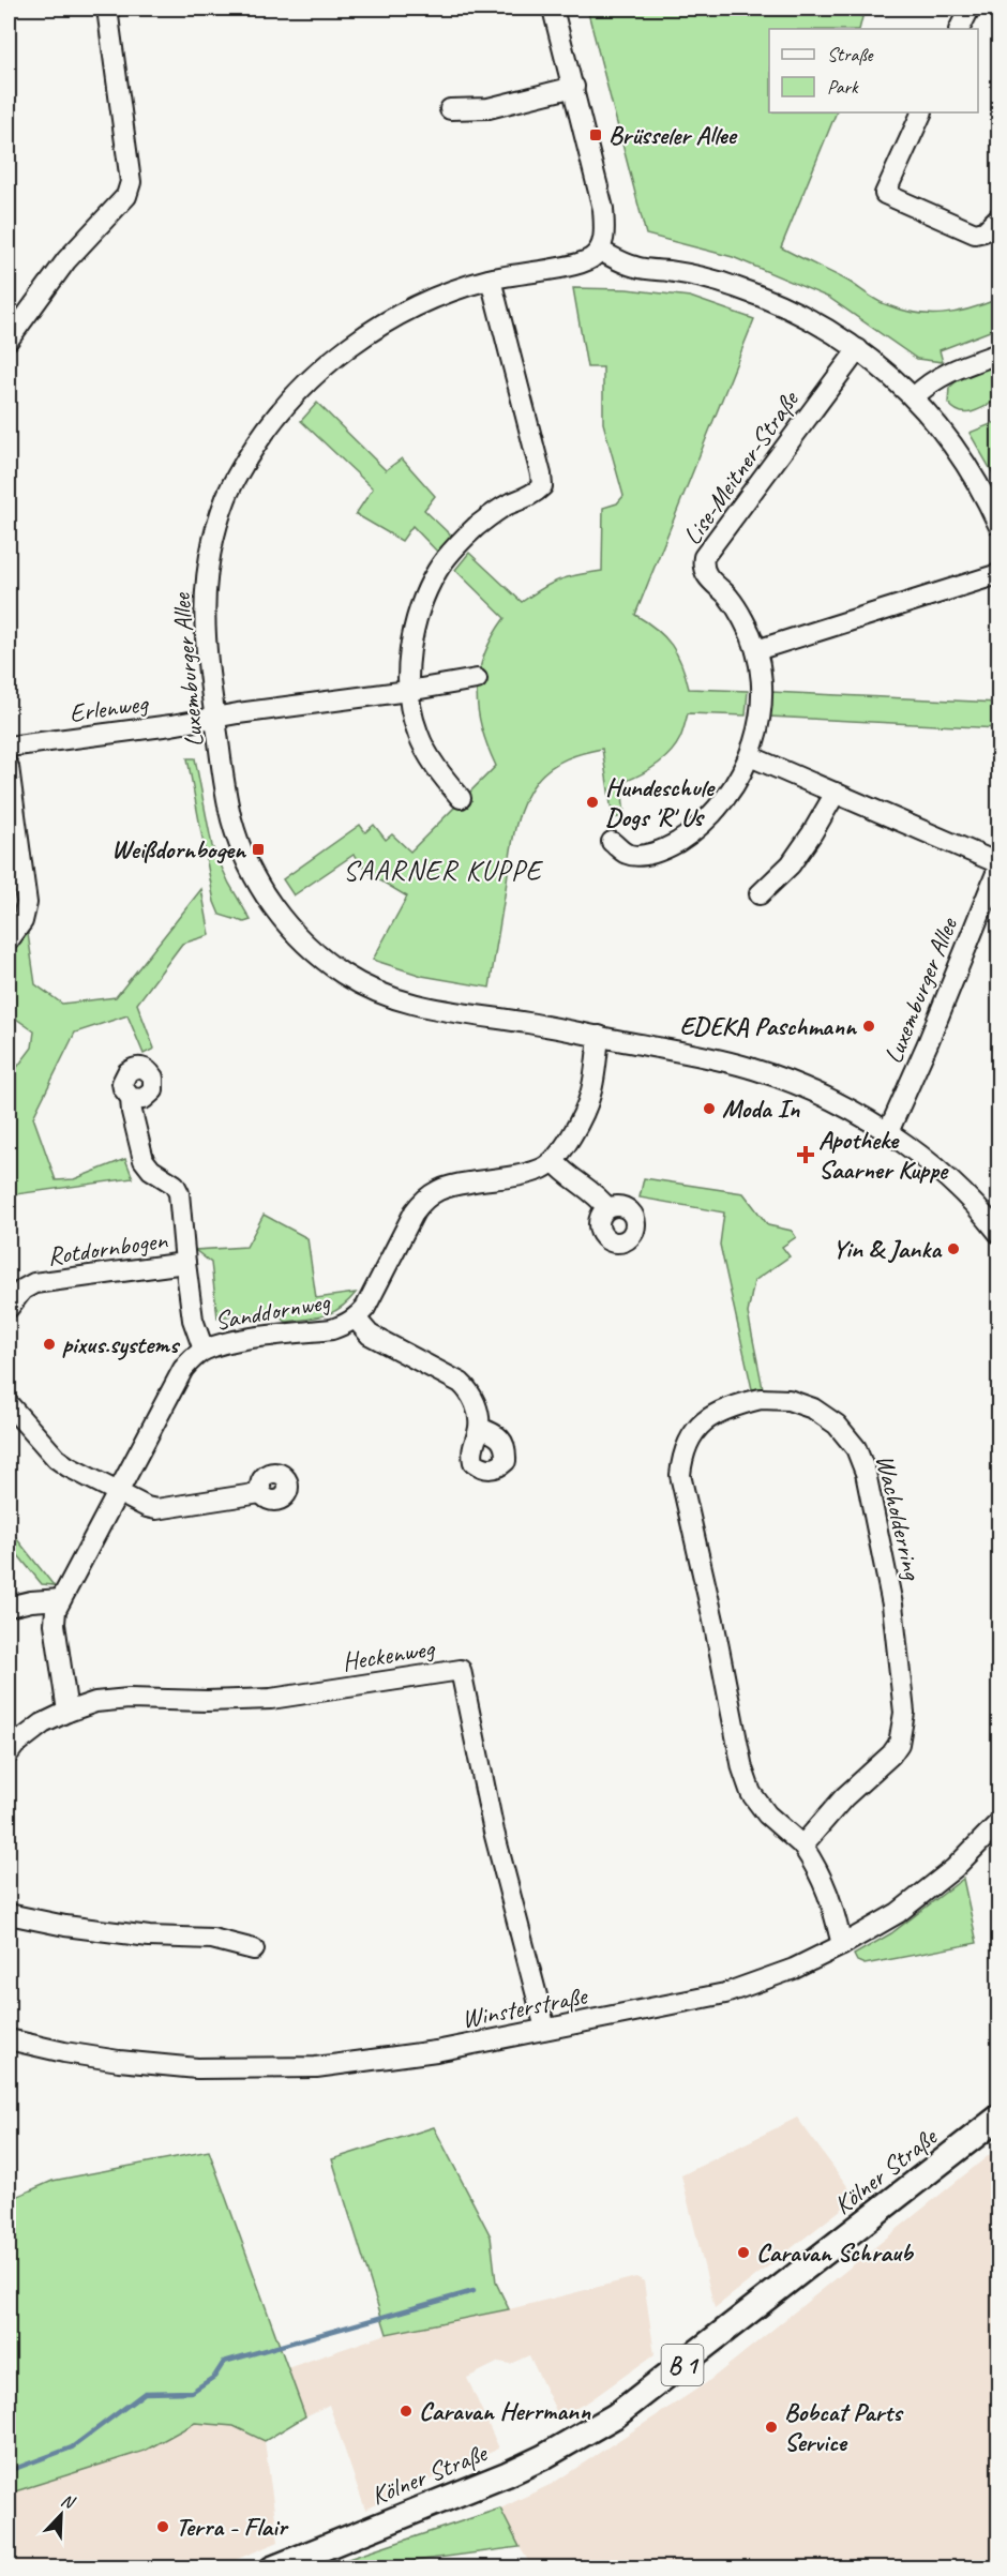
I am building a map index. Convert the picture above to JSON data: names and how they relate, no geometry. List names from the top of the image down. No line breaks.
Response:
{"streets":{"main road":["Kölner Straße","B 1"],"street":["Lise-Meitner-Straße","Luxemburger Allee","Erlenweg","Rotdornbogen","Sanddornweg","Wacholderring","Heckenweg","Winsterstraße"]},"crossings":[["Luxemburger Allee","Erlenweg"],["Rotdornbogen","Sanddornweg"],["Sanddornweg","Heckenweg"],["Wacholderring","Winsterstraße"],["Heckenweg","Winsterstraße"]],"districts":["SAARNER KUPPE"],"places":{"transit":["Brüsseler Allee","Weißdornbogen"],"other":["Hundeschule Dogs 'R' Us","EDEKA Paschmann","Moda In","Yin & Janka","pixus.systems","Caravan Schraub","Caravan Herrmann","Bobcat Parts Service","Terra - Flair"],"health":["Apotheke Saarner Kuppe"]},"legend":["Straße","Park"],"north":"top right"}
